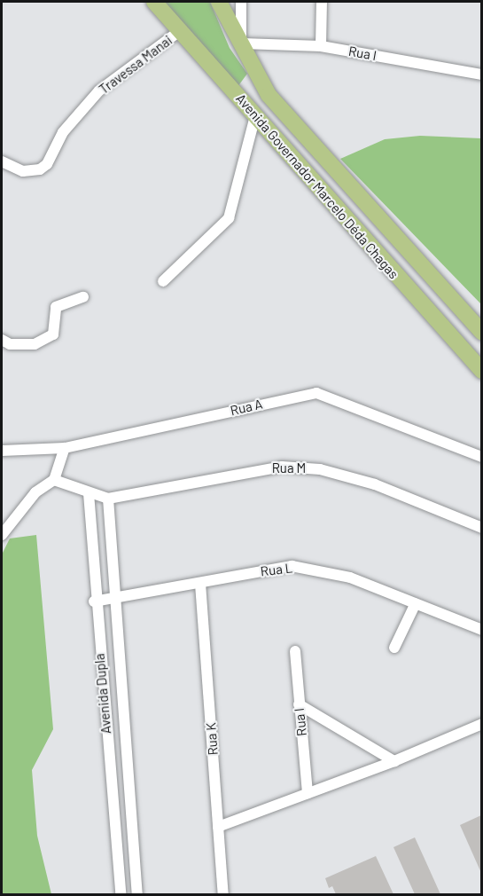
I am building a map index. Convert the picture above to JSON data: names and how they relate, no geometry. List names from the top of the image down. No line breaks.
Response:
{"streets":{"main road":["Avenida Governador Marcelo Déda Chagas"],"street":["Rua I","Travessa Manai","Rua A","Rua M","Rua L","Avenida Dupla","Rua K"]},"crossings":[["Rua I","Avenida Governador Marcelo Déda Chagas"],["Travessa Manai","Avenida Governador Marcelo Déda Chagas"],["Rua M","Avenida Dupla"],["Rua L","Avenida Dupla"],["Rua L","Rua K"]]}
